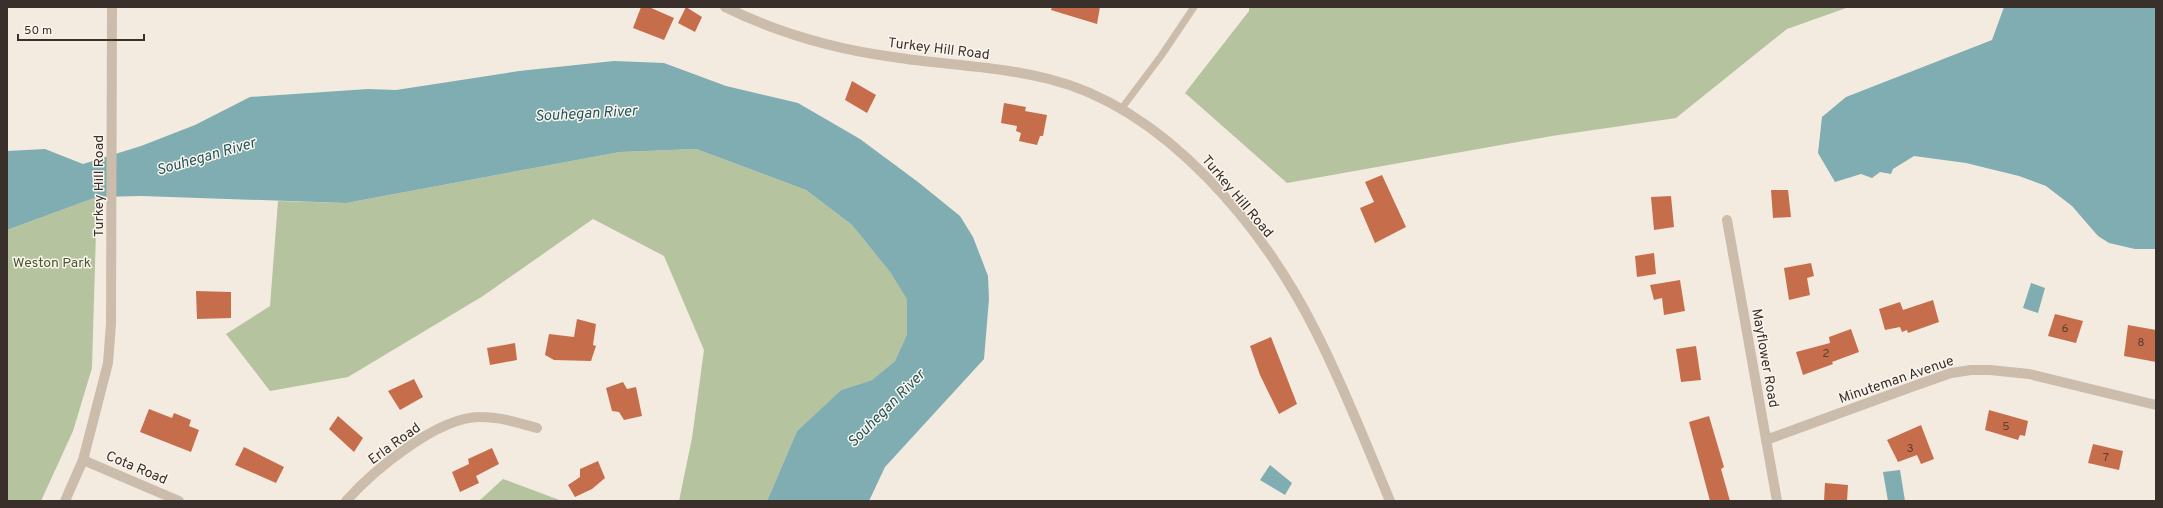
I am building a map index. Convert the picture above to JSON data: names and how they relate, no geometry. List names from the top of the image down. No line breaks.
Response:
{"streets":{"street":["Turkey Hill Road","Mayflower Road","Minuteman Avenue","Erla Road","Cota Road"]},"crossings":[["Turkey Hill Road","Cota Road"],["Mayflower Road","Minuteman Avenue"]],"water":["Souhegan River"],"parks":["Weston Park"],"house_numbers":["6","8","2","5","3","7"],"scale_bar":"50 m"}
